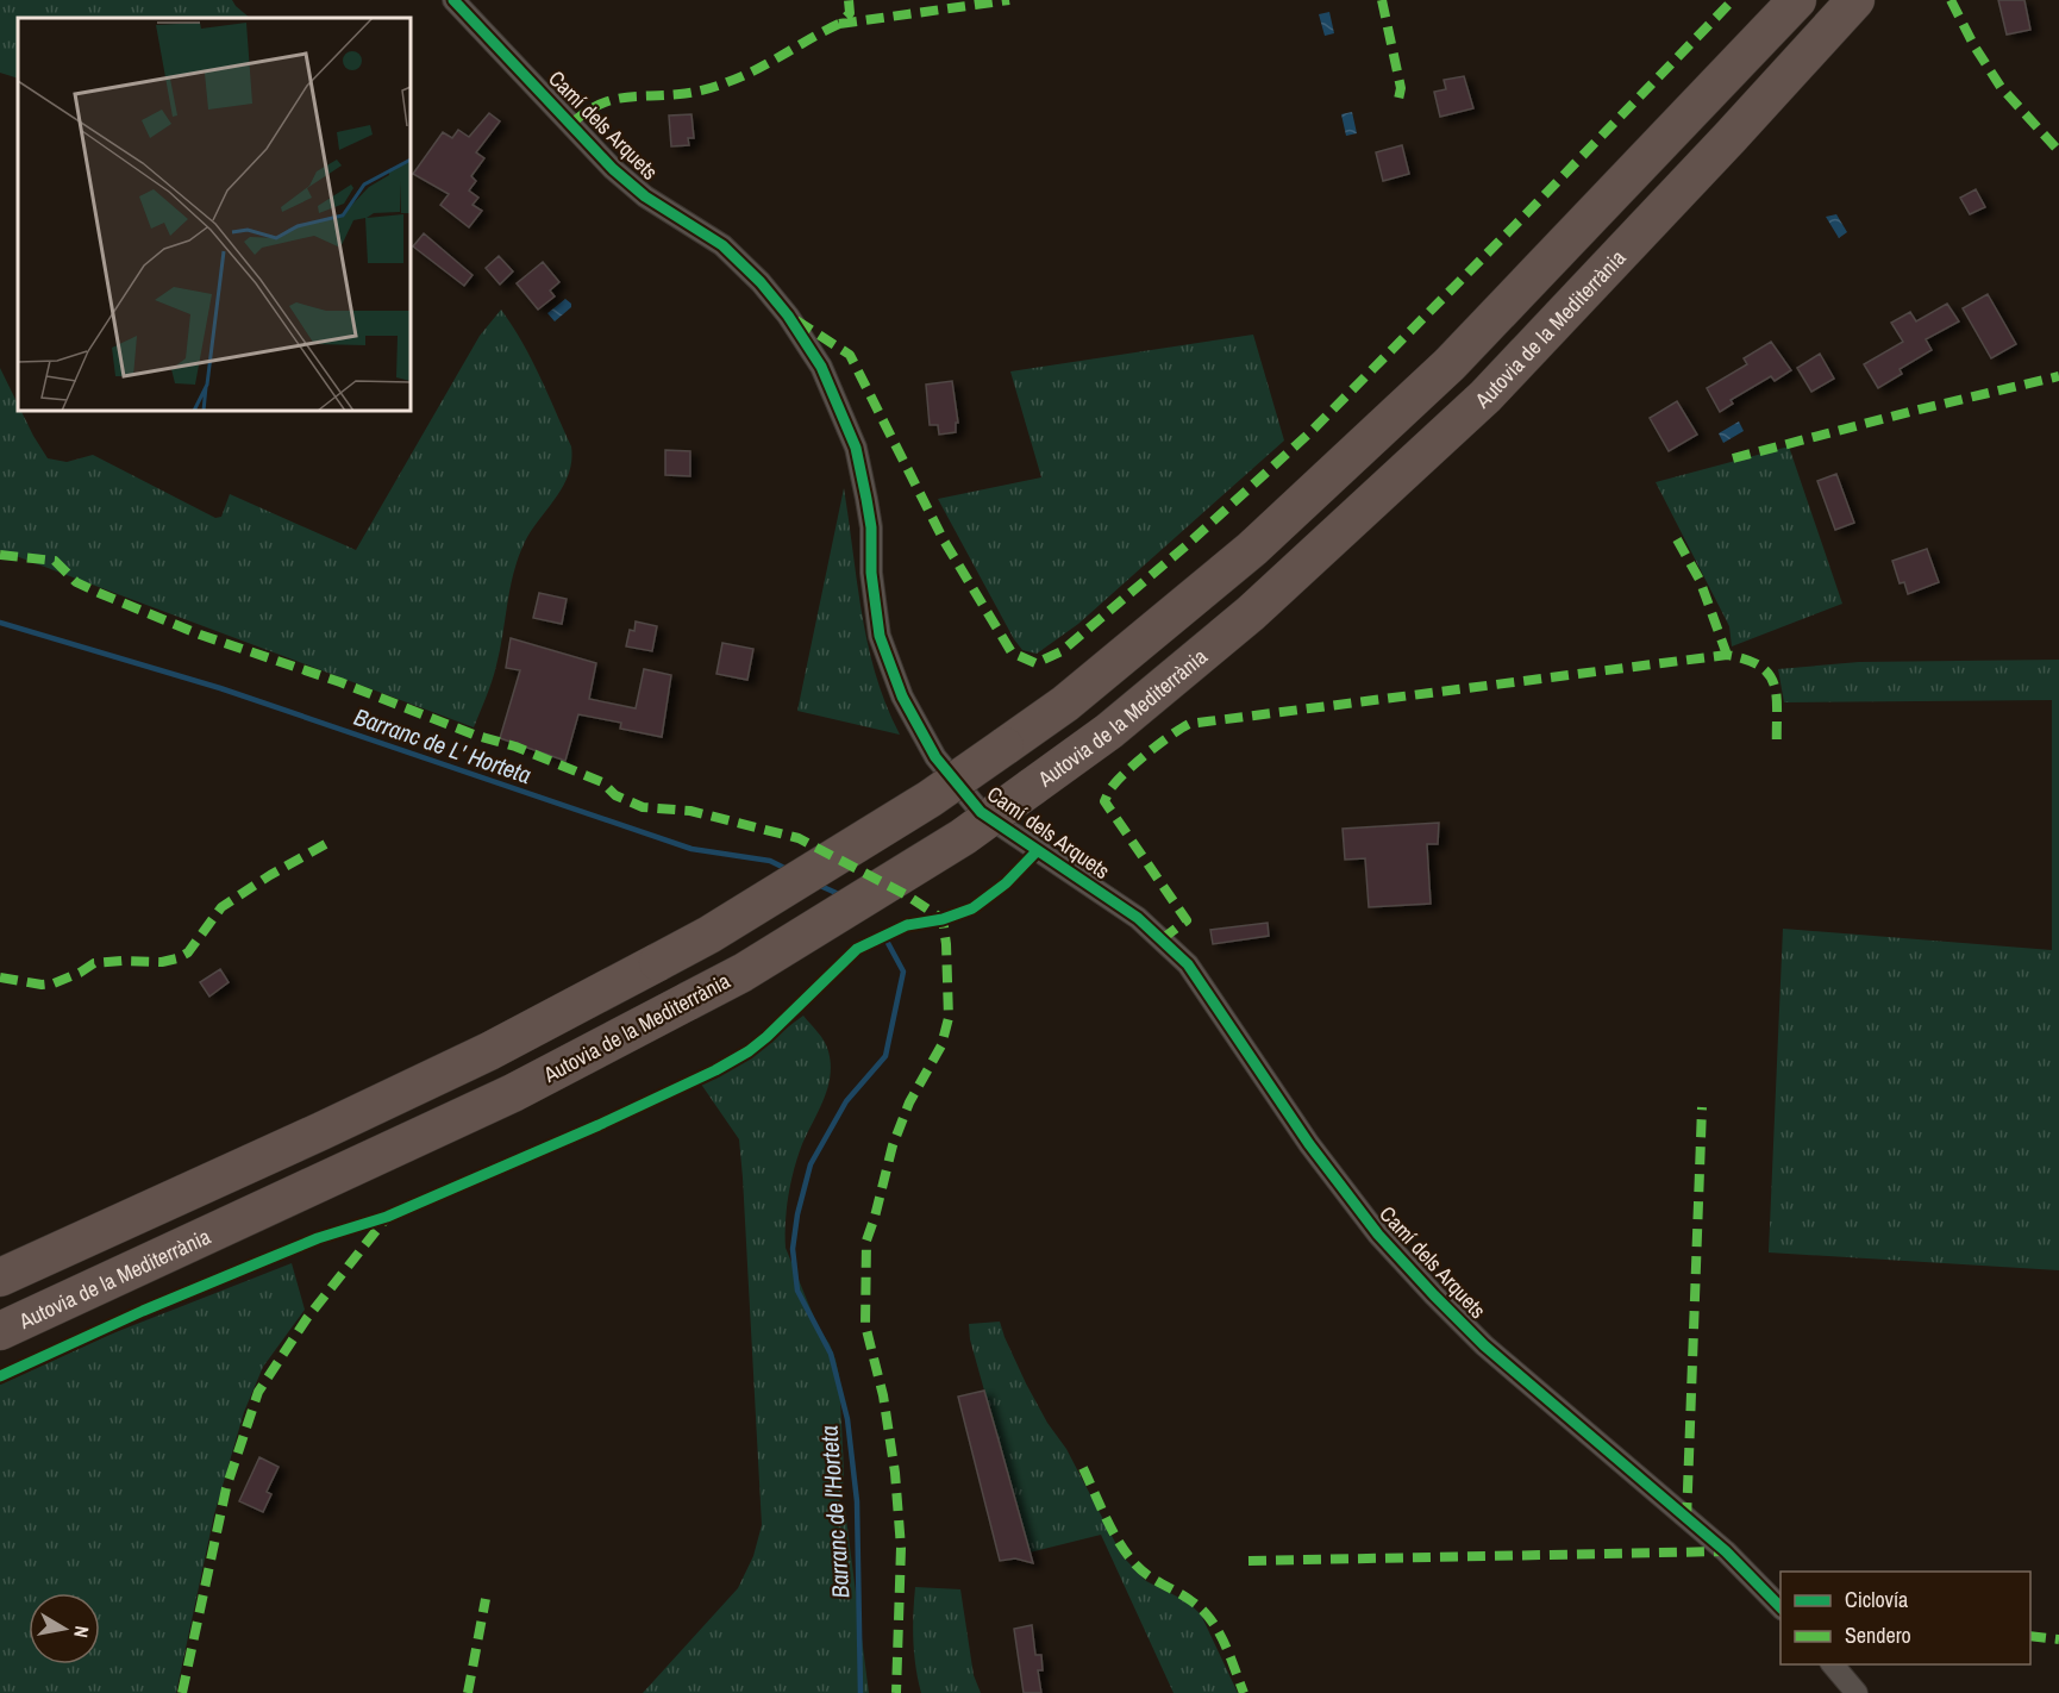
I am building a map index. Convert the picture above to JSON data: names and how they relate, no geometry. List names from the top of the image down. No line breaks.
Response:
{"streets":{"highway":["Autovia de la Mediterrània"],"street":["Camí dels Arquets"]},"water":["Barranc de L' Horteta","Barranc de l'Horteta"],"legend":["Ciclovía","Sendero"],"north":"right"}
